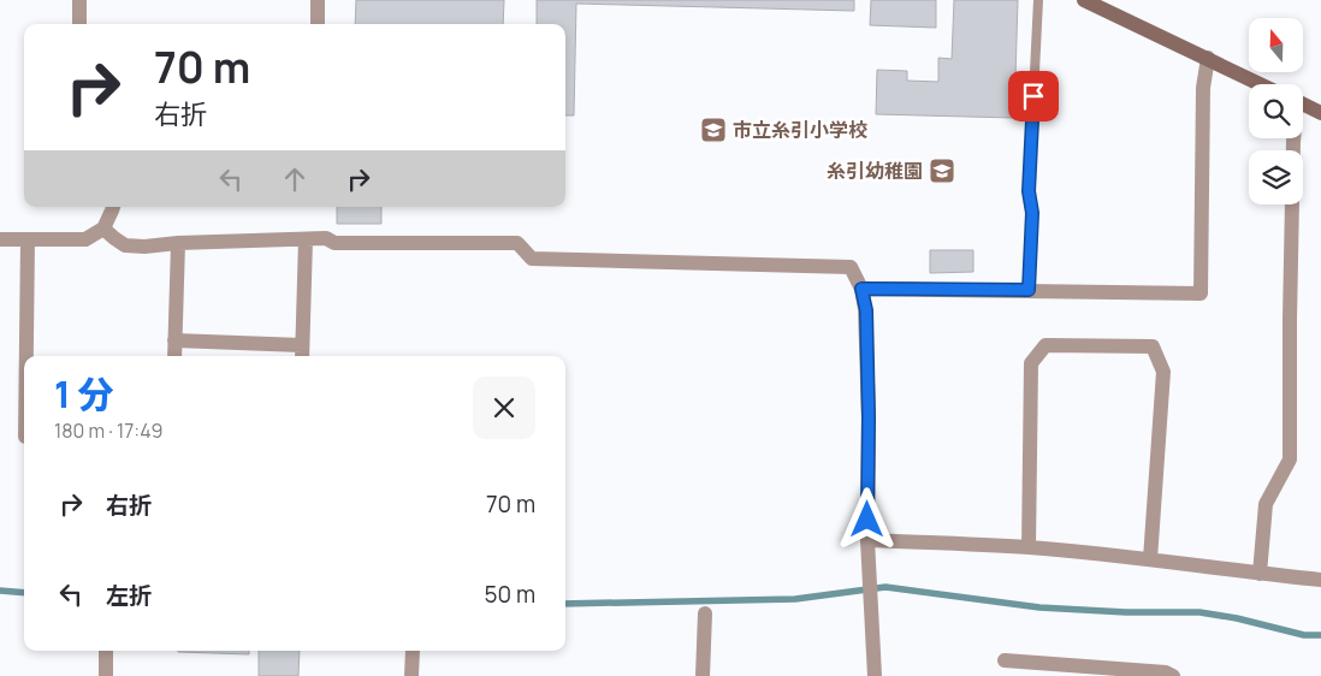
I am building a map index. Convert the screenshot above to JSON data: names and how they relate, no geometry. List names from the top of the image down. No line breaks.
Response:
{"places":{"school or university":["市立糸引小学校","糸引幼稚園"]},"north":"top","page":{"turn":["70 m","右折"],"heading":["1 分","180 m · 17:49"],"list":[{"name":"右折","value":"70 m"},{"name":"左折","value":"50 m"}]}}
